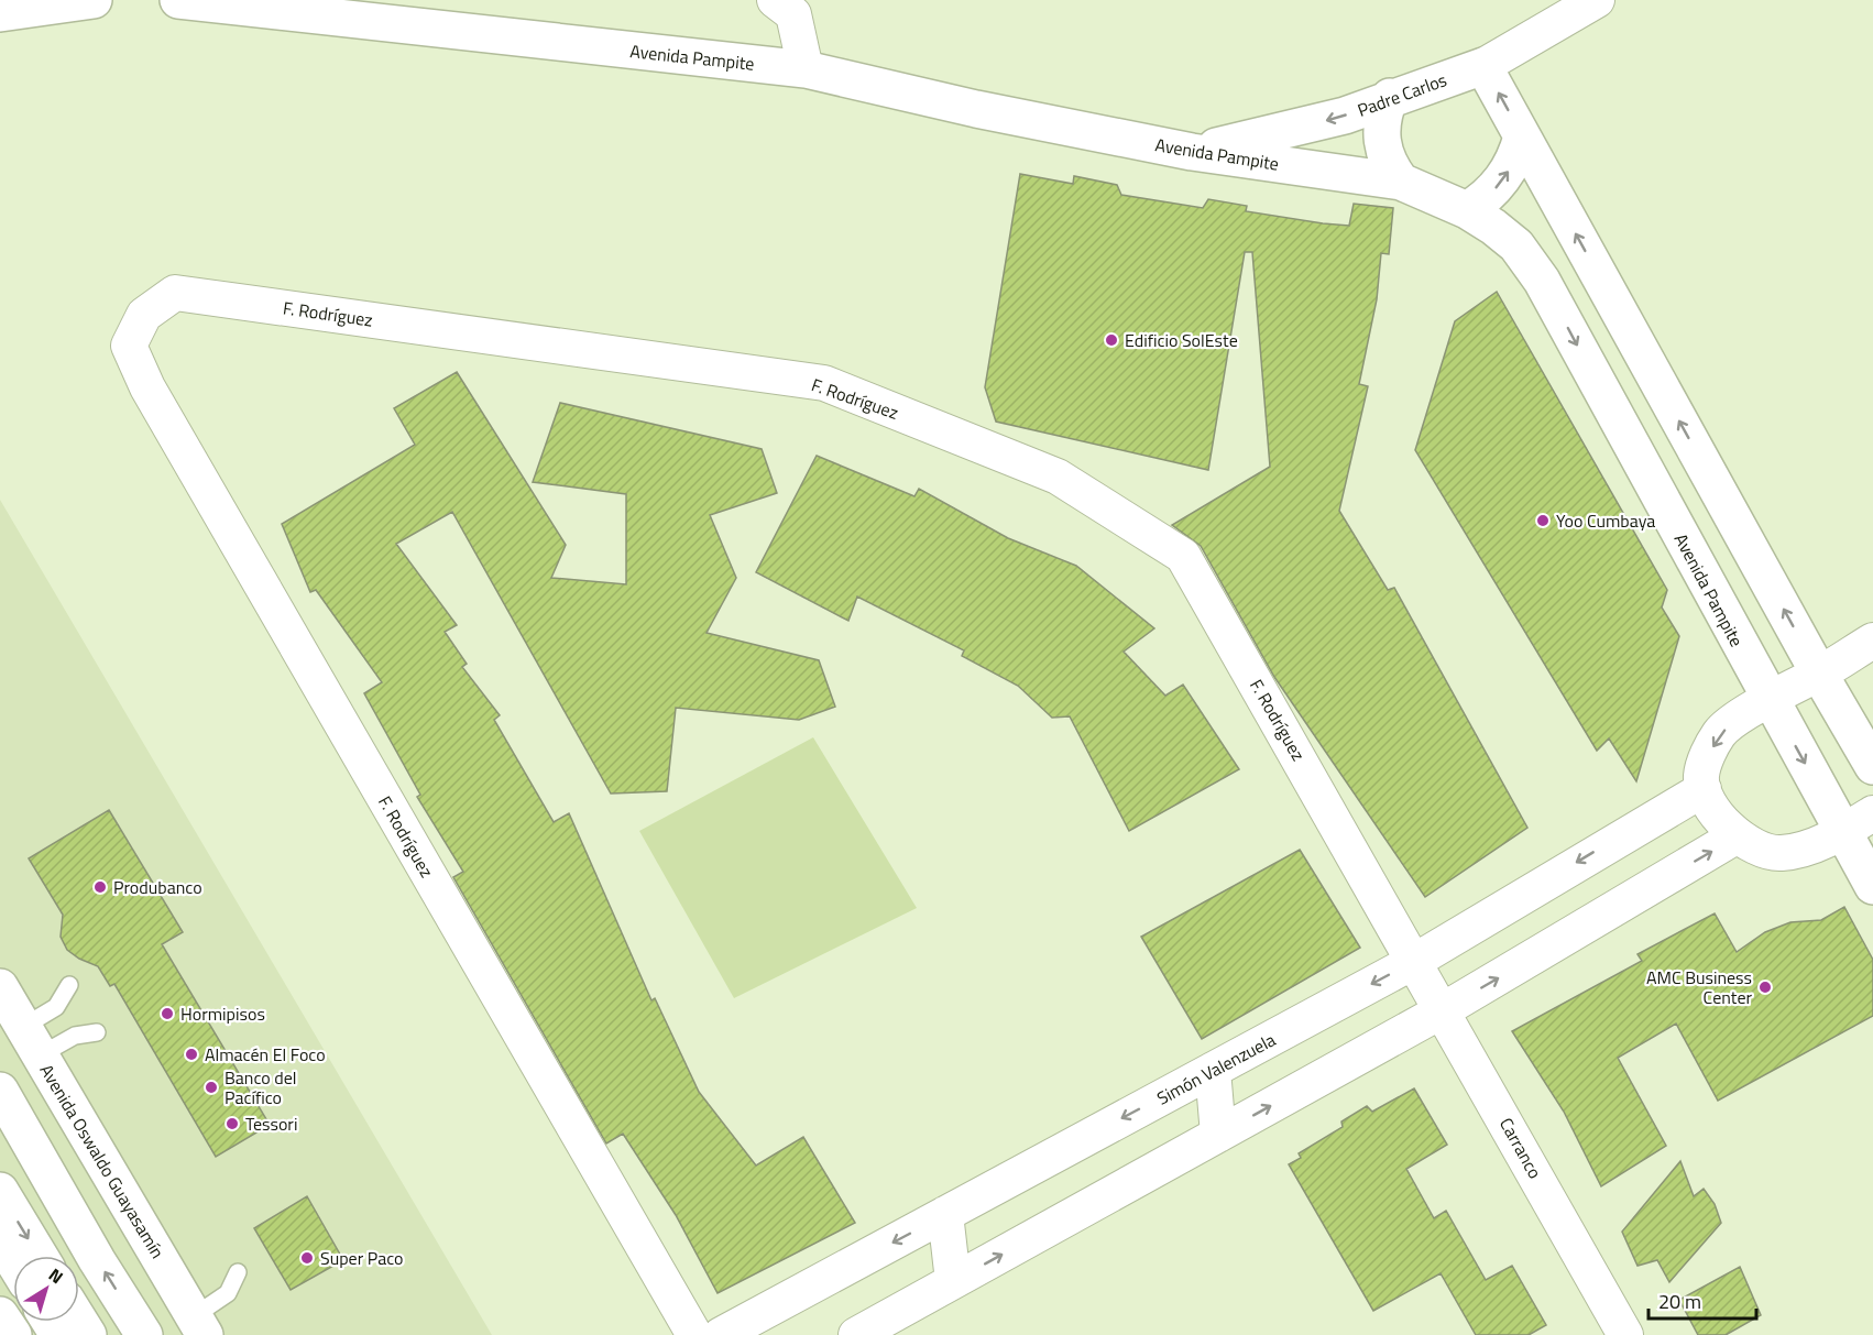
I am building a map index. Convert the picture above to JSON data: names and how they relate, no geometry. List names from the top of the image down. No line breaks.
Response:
{"streets":{"street":["Avenida Pampite","Padre Carlos","F. Rodríguez","Simón Valenzuela","Carranco","Avenida Oswaldo Guayasamín"]},"crossings":[["Avenida Pampite","Padre Carlos"],["F. Rodríguez","Simón Valenzuela"],["F. Rodríguez","Carranco"],["Simón Valenzuela","Carranco"]],"one_way":["Padre Carlos"],"places":["Edificio SolEste","Yoo Cumbaya","Produbanco","AMC Business Center","Hormipisos","Almacén El Foco","Banco del Pacífico","Tessori","Super Paco"],"scale_bar":"20 m","north":"top right"}
